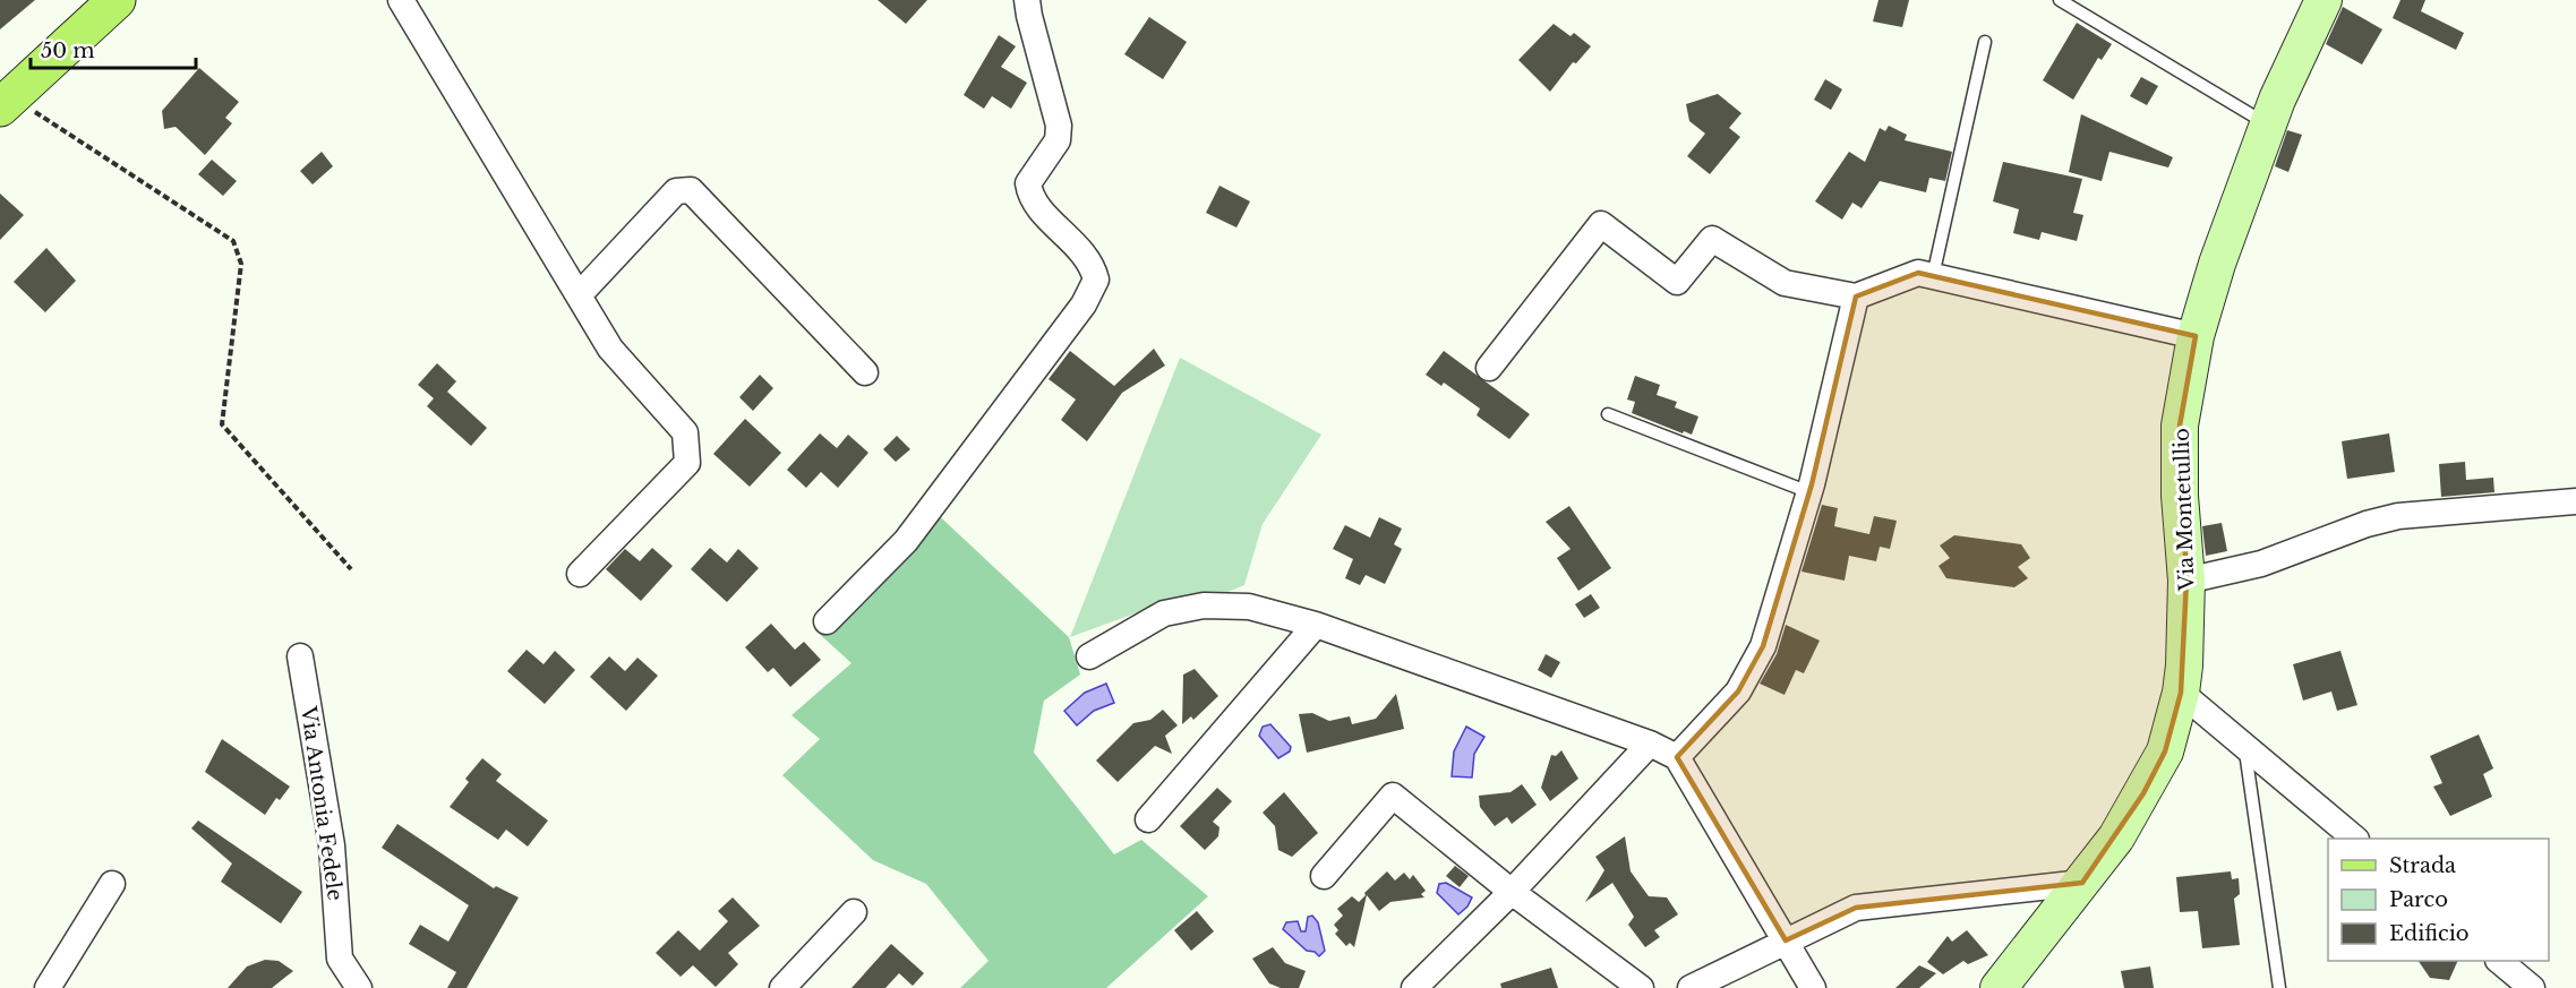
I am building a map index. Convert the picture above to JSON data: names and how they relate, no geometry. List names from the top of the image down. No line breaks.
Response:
{"streets":{"street":["Via Montetullio","Via Antonia Fedele"]},"legend":["Strada","Parco","Edificio"],"scale_bar":"50 m"}
